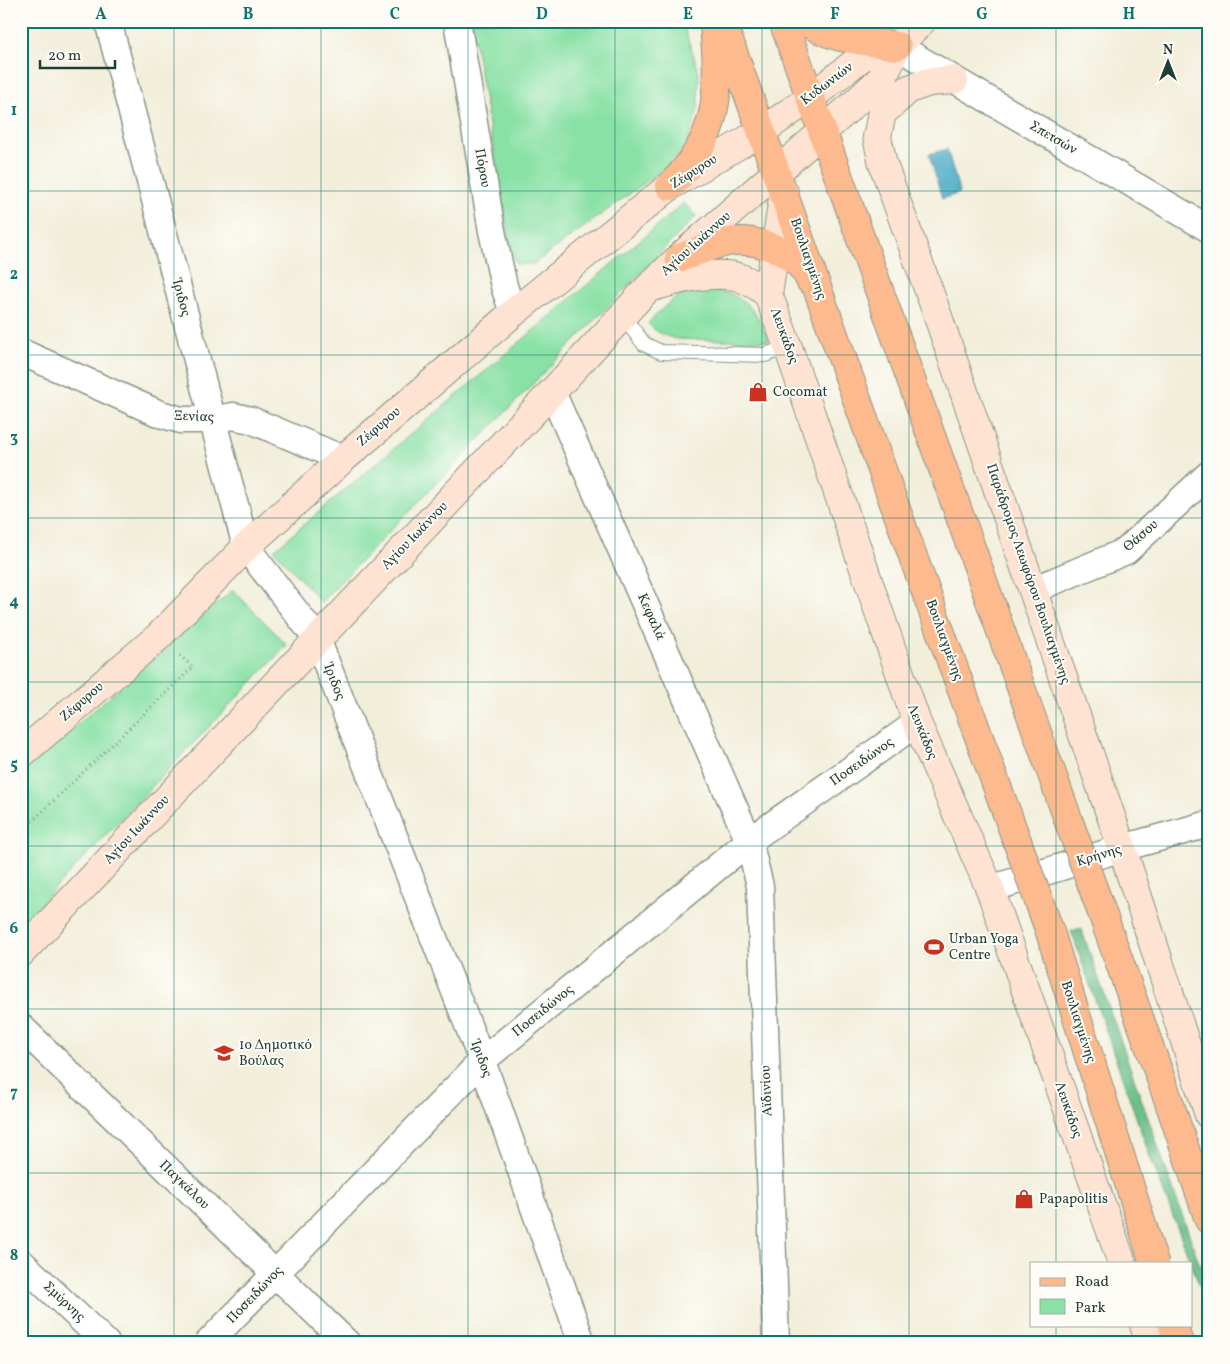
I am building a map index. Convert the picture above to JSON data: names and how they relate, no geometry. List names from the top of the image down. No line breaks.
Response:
{"streets":{"main road":["Βουλιαγμένης"],"street":["Κυδωνιών","Σπετσών","Πόρου","Ζέφυρου","Αγίου Ιωάννου","Ίριδος","Λευκάδος","Ξενίας","Θάσου","Παράδρομος Λεωφόρου Βουλιαγμένης","Κεφαλά","Ποσειδώνος","Κρήνης","Αϊδινίου","Παγκάλου","Σμύρνης"]},"crossings":[["Κυδωνιών","Σπετσών"],["Κυδωνιών","Ζέφυρου"],["Κυδωνιών","Αγίου Ιωάννου"],["Κυδωνιών","Βουλιαγμένης"],["Σπετσών","Παράδρομος Λεωφόρου Βουλιαγμένης"],["Πόρου","Ζέφυρου"],["Ζέφυρου","Βουλιαγμένης"],["Ζέφυρου","Ίριδος"],["Ζέφυρου","Ξενίας"],["Αγίου Ιωάννου","Βουλιαγμένης"],["Αγίου Ιωάννου","Ίριδος"],["Αγίου Ιωάννου","Λευκάδος"],["Αγίου Ιωάννου","Κεφαλά"],["Βουλιαγμένης","Λευκάδος"],["Ίριδος","Ξενίας"],["Ίριδος","Ποσειδώνος"],["Λευκάδος","Ποσειδώνος"],["Λευκάδος","Κρήνης"],["Θάσου","Παράδρομος Λεωφόρου Βουλιαγμένης"],["Παράδρομος Λεωφόρου Βουλιαγμένης","Κρήνης"],["Κεφαλά","Ποσειδώνος"],["Κεφαλά","Αϊδινίου"],["Ποσειδώνος","Αϊδινίου"],["Ποσειδώνος","Παγκάλου"]],"places":{"shop":["Cocomat","Papapolitis"],"sports":["Urban Yoga Centre"],"school or university":["1ο Δημοτικό Βούλας"]},"legend":["Road","Park"],"scale_bar":"20 m","north":"top","grid":{"columns":["A","B","C","D","E","F","G","H"],"rows":["1","2","3","4","5","6","7","8"]}}
